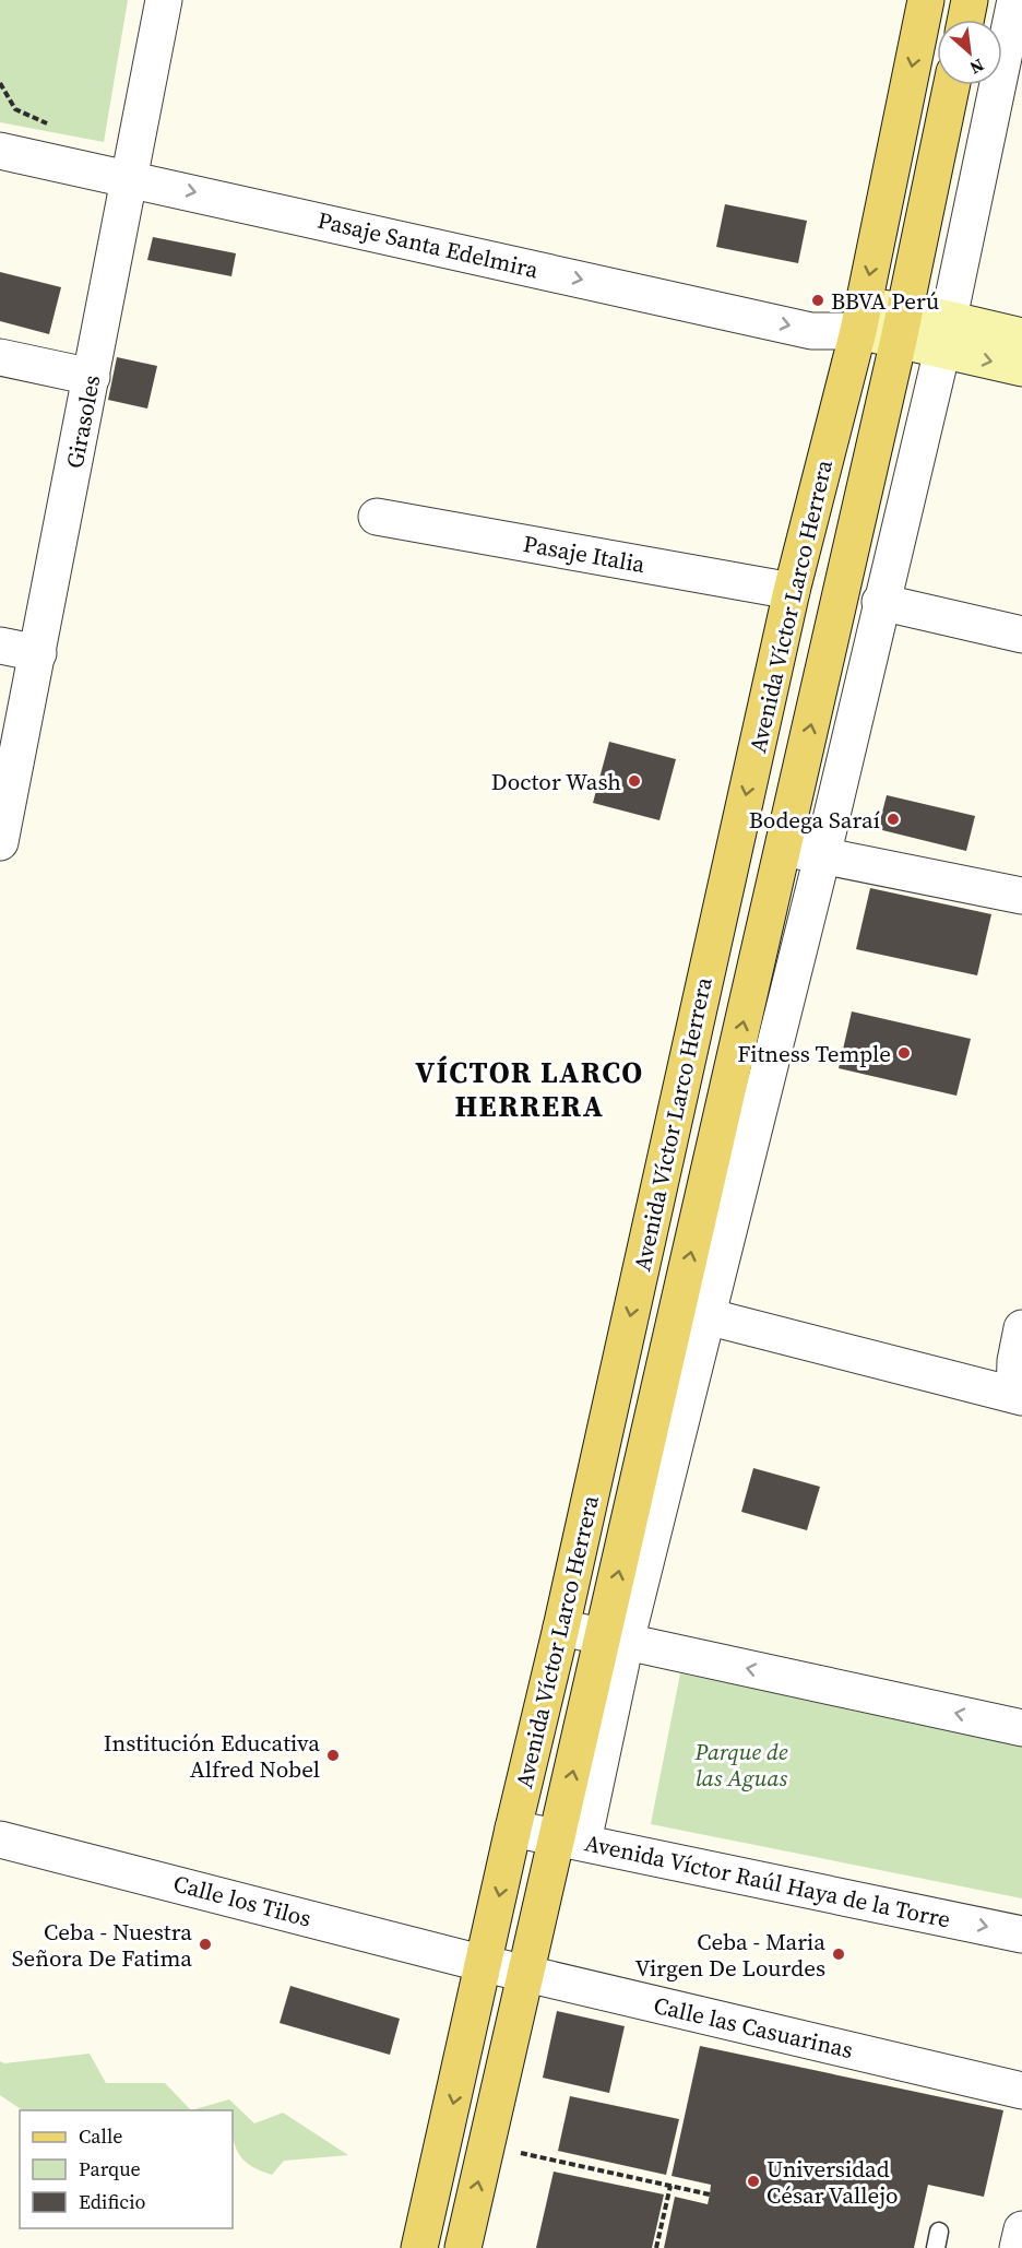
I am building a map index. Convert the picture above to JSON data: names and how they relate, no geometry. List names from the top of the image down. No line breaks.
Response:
{"streets":{"main road":["Avenida Víctor Larco Herrera"],"street":["Pasaje Santa Edelmira","Girasoles","Pasaje Italia","Avenida Víctor Raúl Haya de la Torre","Calle los Tilos","Calle las Casuarinas"]},"crossings":[["Pasaje Santa Edelmira","Girasoles"],["Pasaje Santa Edelmira","Avenida Víctor Larco Herrera"],["Pasaje Italia","Avenida Víctor Larco Herrera"],["Avenida Víctor Larco Herrera","Avenida Víctor Raúl Haya de la Torre"],["Avenida Víctor Larco Herrera","Calle los Tilos"],["Avenida Víctor Larco Herrera","Calle las Casuarinas"],["Calle los Tilos","Calle las Casuarinas"]],"one_way":["Pasaje Santa Edelmira"],"districts":["VÍCTOR LARCO HERRERA"],"parks":["Parque de las Aguas"],"places":["BBVA Perú","Doctor Wash","Bodega Saraí","Fitness Temple","Institución Educativa Alfred Nobel","Ceba - Nuestra Señora De Fatima","Ceba - Maria Virgen De Lourdes","Universidad César Vallejo"],"legend":["Calle","Parque","Edificio"],"north":"bottom right"}
